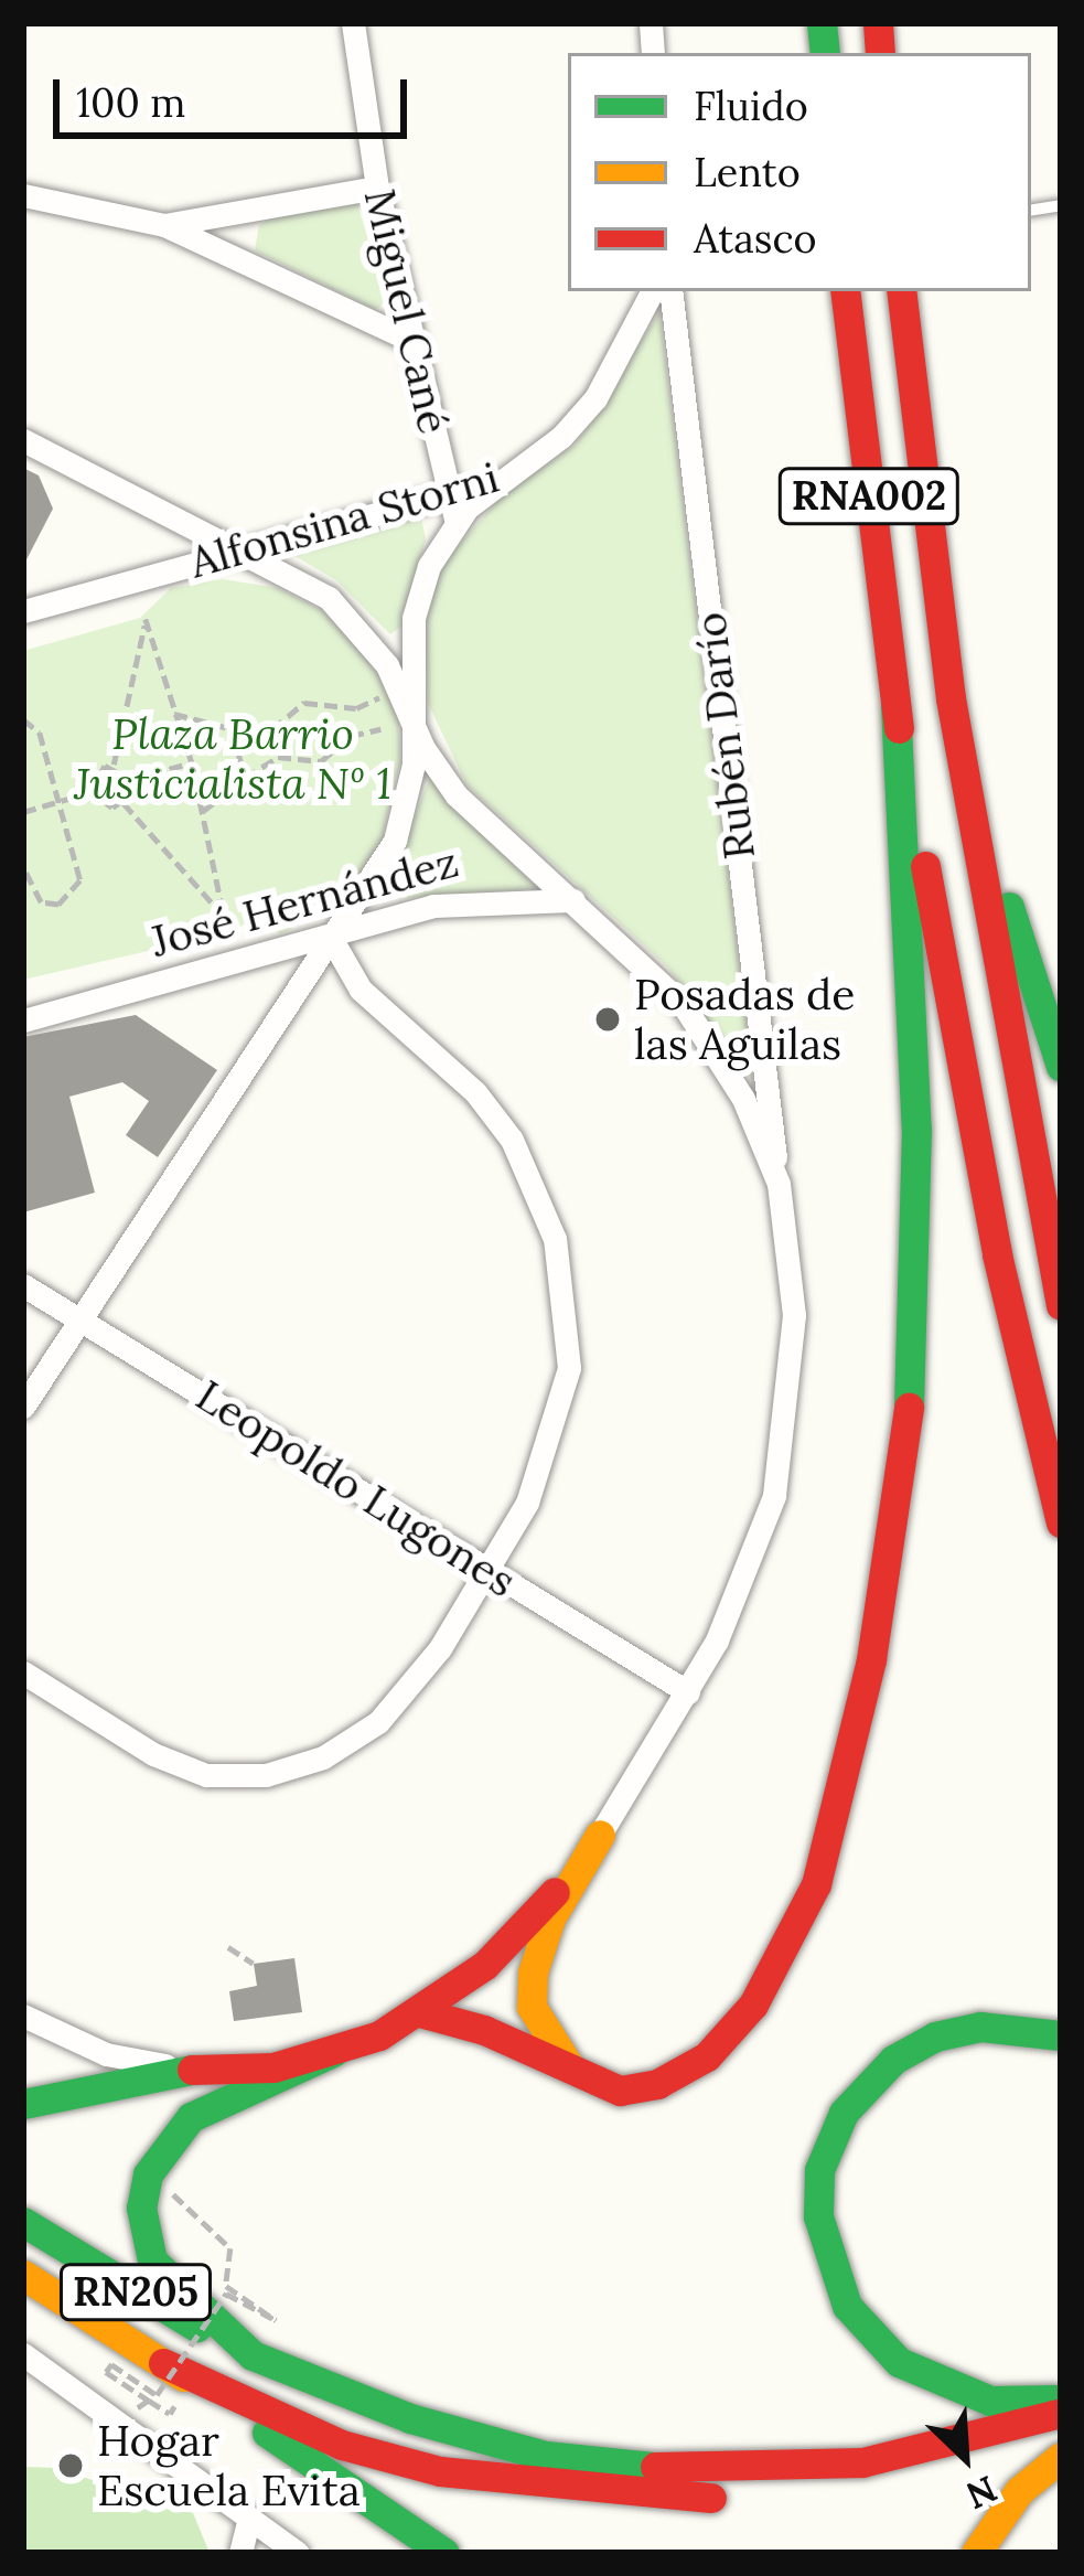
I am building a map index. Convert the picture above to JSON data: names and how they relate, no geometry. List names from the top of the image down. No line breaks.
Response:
{"streets":{"main road":["RNA002","RN205"],"street":["Miguel Cané","Alfonsina Storni","Rubén Darío","José Hernández","Leopoldo Lugones"]},"crossings":[["Miguel Cané","Alfonsina Storni"]],"parks":["Plaza Barrio Justicialista Nº 1"],"places":["Posadas de las Aguilas","Hogar Escuela Evita"],"legend":["Fluido","Lento","Atasco"],"scale_bar":"100 m","north":"bottom right"}
